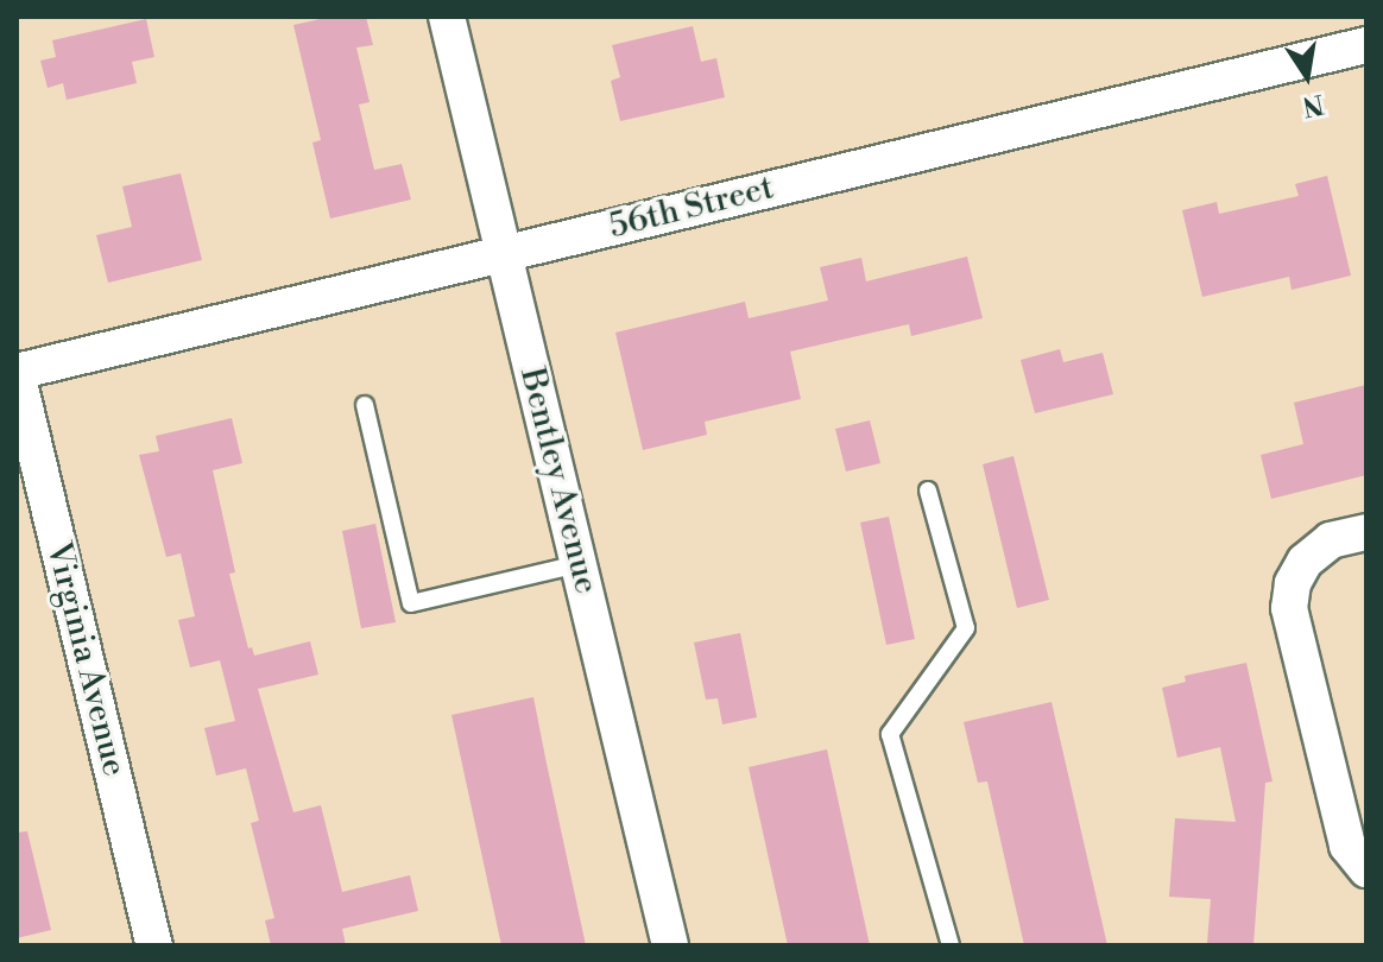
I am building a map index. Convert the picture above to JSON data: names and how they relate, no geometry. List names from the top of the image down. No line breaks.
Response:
{"streets":{"street":["56th Street","Bentley Avenue","Virginia Avenue"]},"crossings":[["56th Street","Bentley Avenue"],["56th Street","Virginia Avenue"]],"north":"bottom"}
